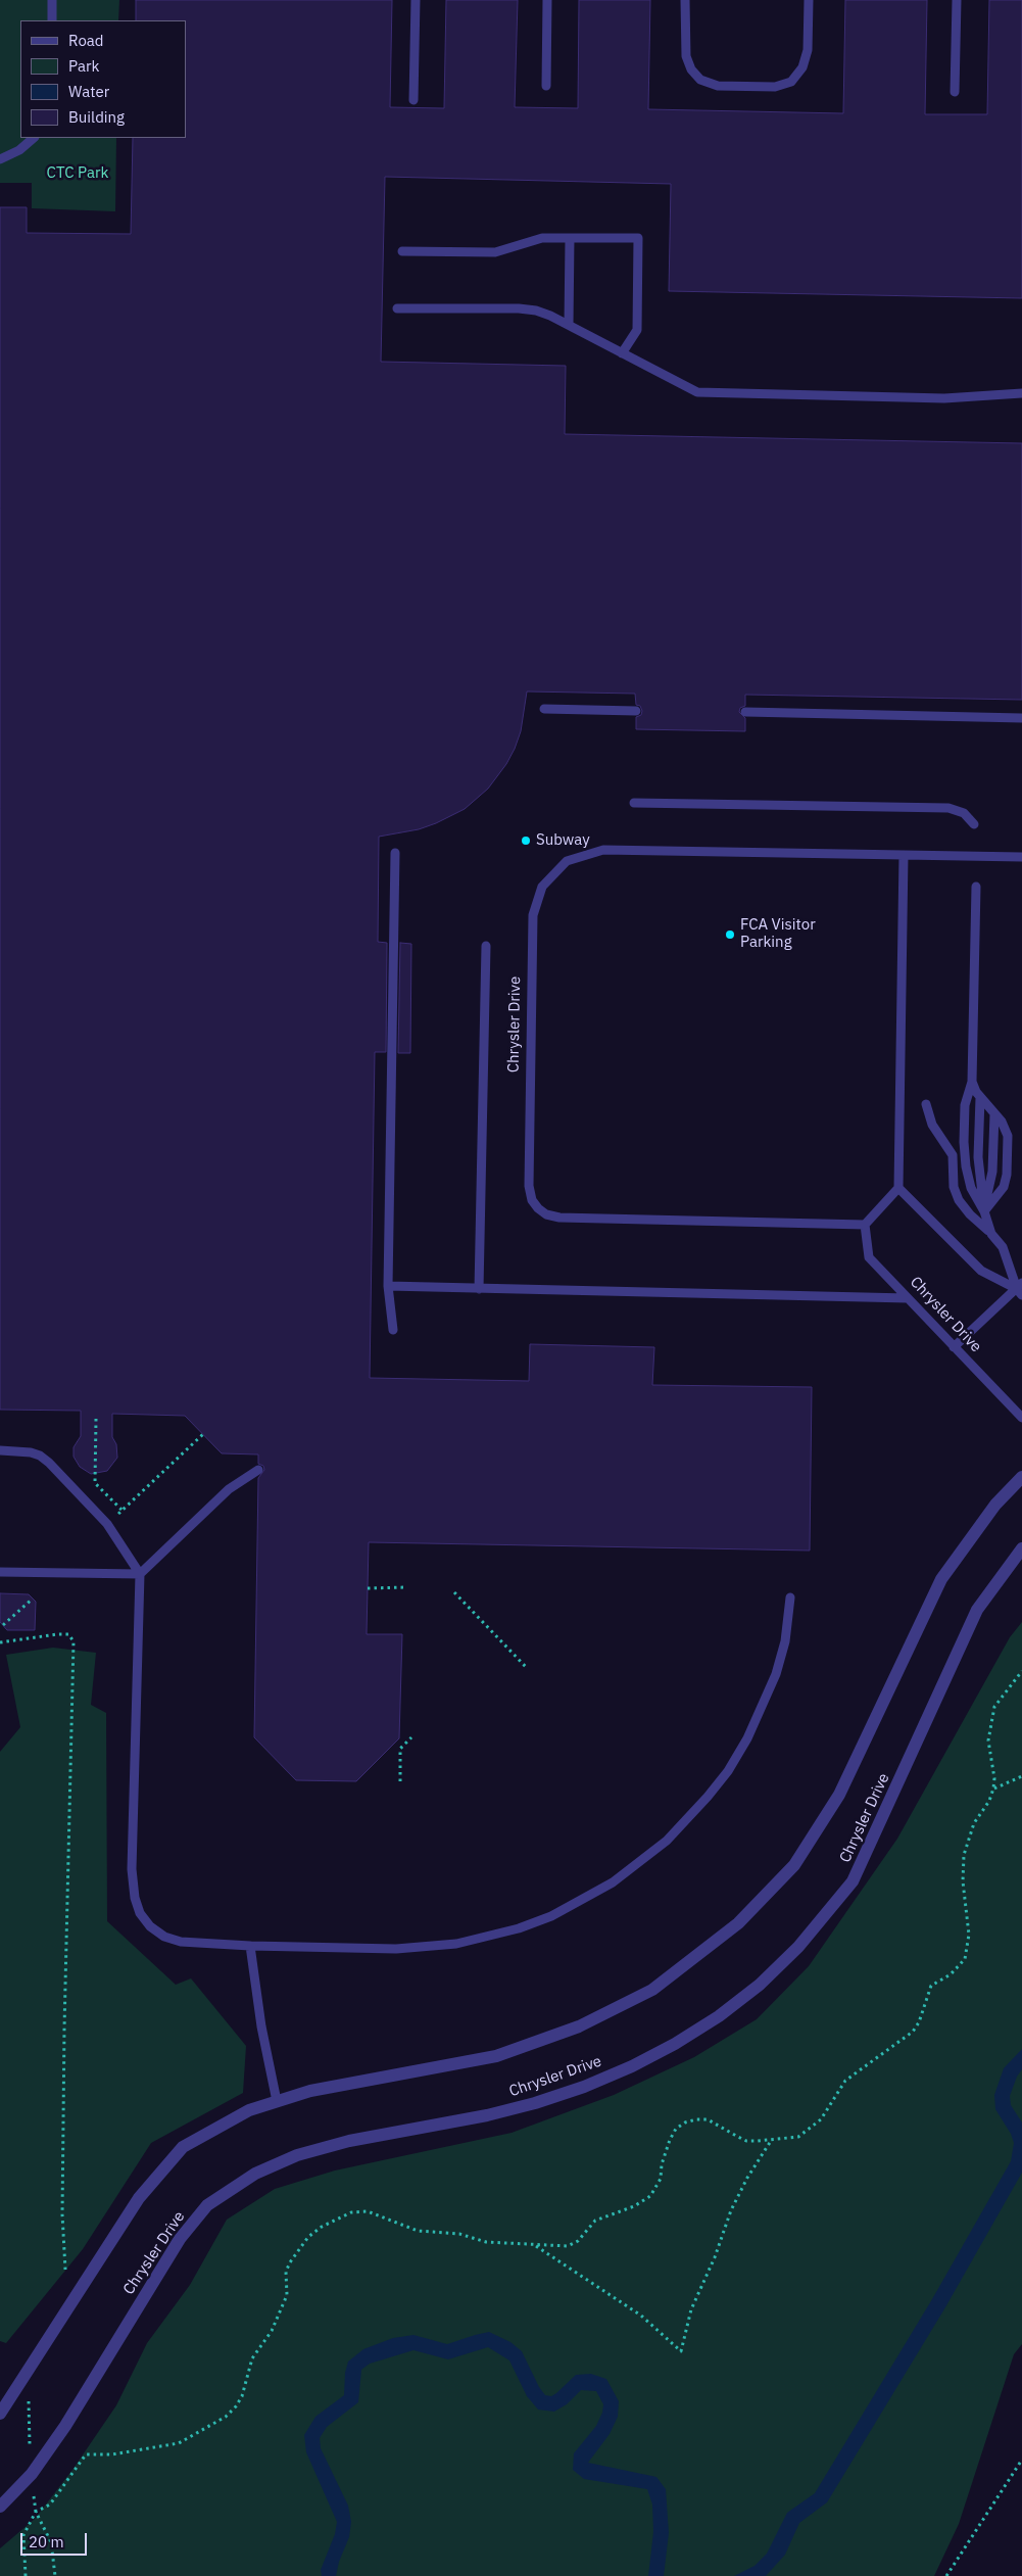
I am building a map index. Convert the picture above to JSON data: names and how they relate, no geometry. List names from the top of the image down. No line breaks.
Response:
{"streets":{"street":["Chrysler Drive"]},"parks":["CTC Park"],"places":["Subway","FCA Visitor Parking"],"legend":["Road","Park","Water","Building"],"scale_bar":"20 m"}
